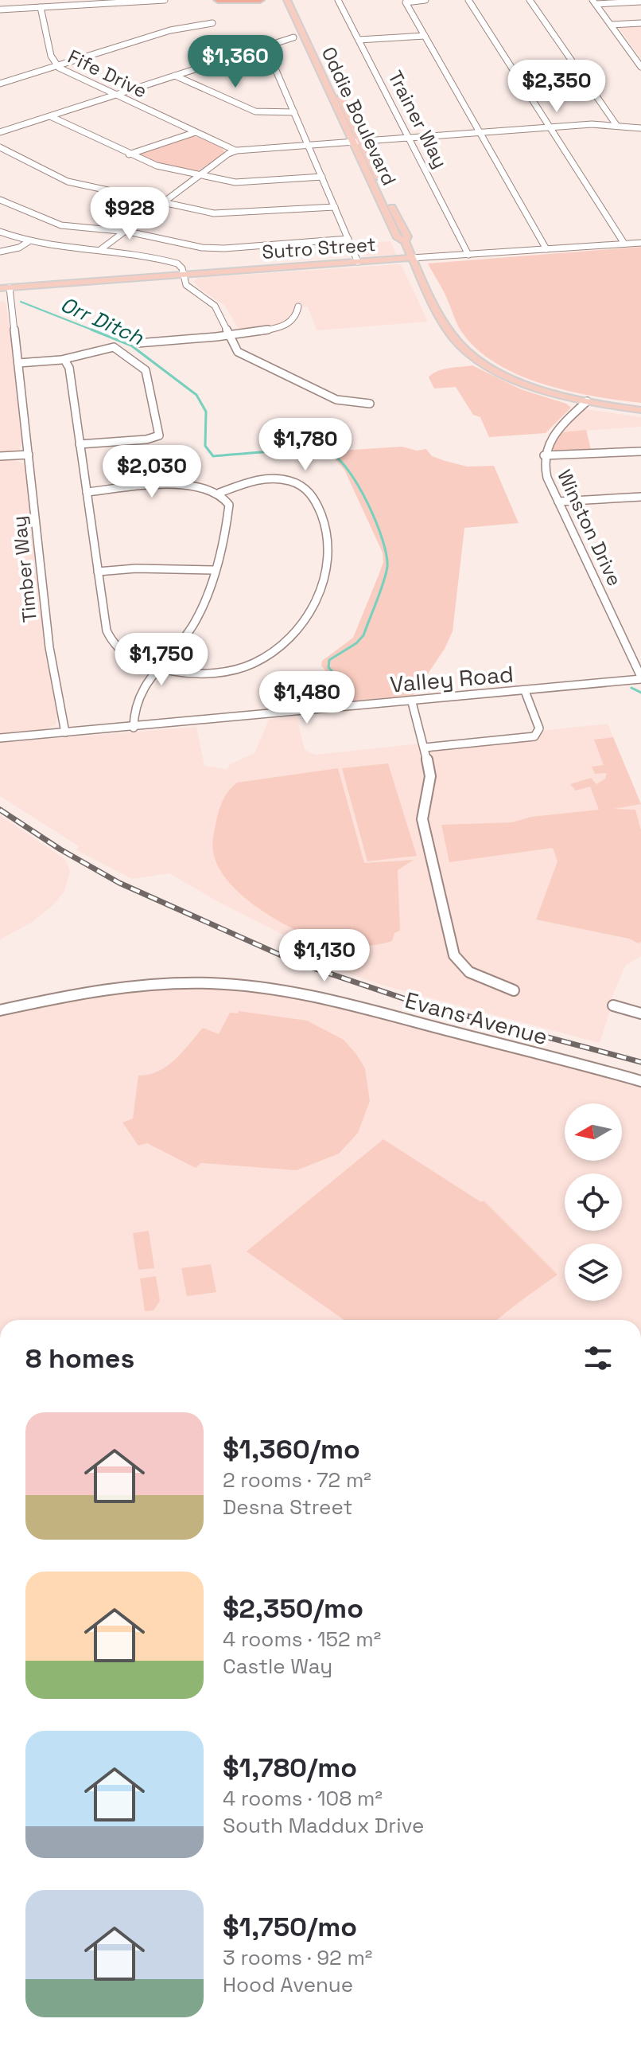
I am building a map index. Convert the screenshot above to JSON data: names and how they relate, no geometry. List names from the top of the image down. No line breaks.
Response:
{"streets":{"main road":["Oddie Boulevard","Sutro Street"],"street":["Fife Drive","Trainer Way","Winston Drive","Timber Way","Valley Road","Evans Avenue"]},"crossings":[["Oddie Boulevard","Sutro Street"],["Oddie Boulevard","Winston Drive"],["Trainer Way","Sutro Street"],["Sutro Street","Timber Way"],["Winston Drive","Valley Road"],["Timber Way","Valley Road"]],"water":["Orr Ditch"],"north":"left","page":{"price":["$1,360","$2,350","$928","$1,780","$2,030","$1,750","$1,480","$1,130"],"heading":"8 homes","list":[{"name":"$1,360/mo","note":"2 rooms · 72 m² · Desna Street"},{"name":"$2,350/mo","note":"4 rooms · 152 m² · Castle Way"},{"name":"$1,780/mo","note":"4 rooms · 108 m² · South Maddux Drive"},{"name":"$1,750/mo","note":"3 rooms · 92 m² · Hood Avenue"}]}}
